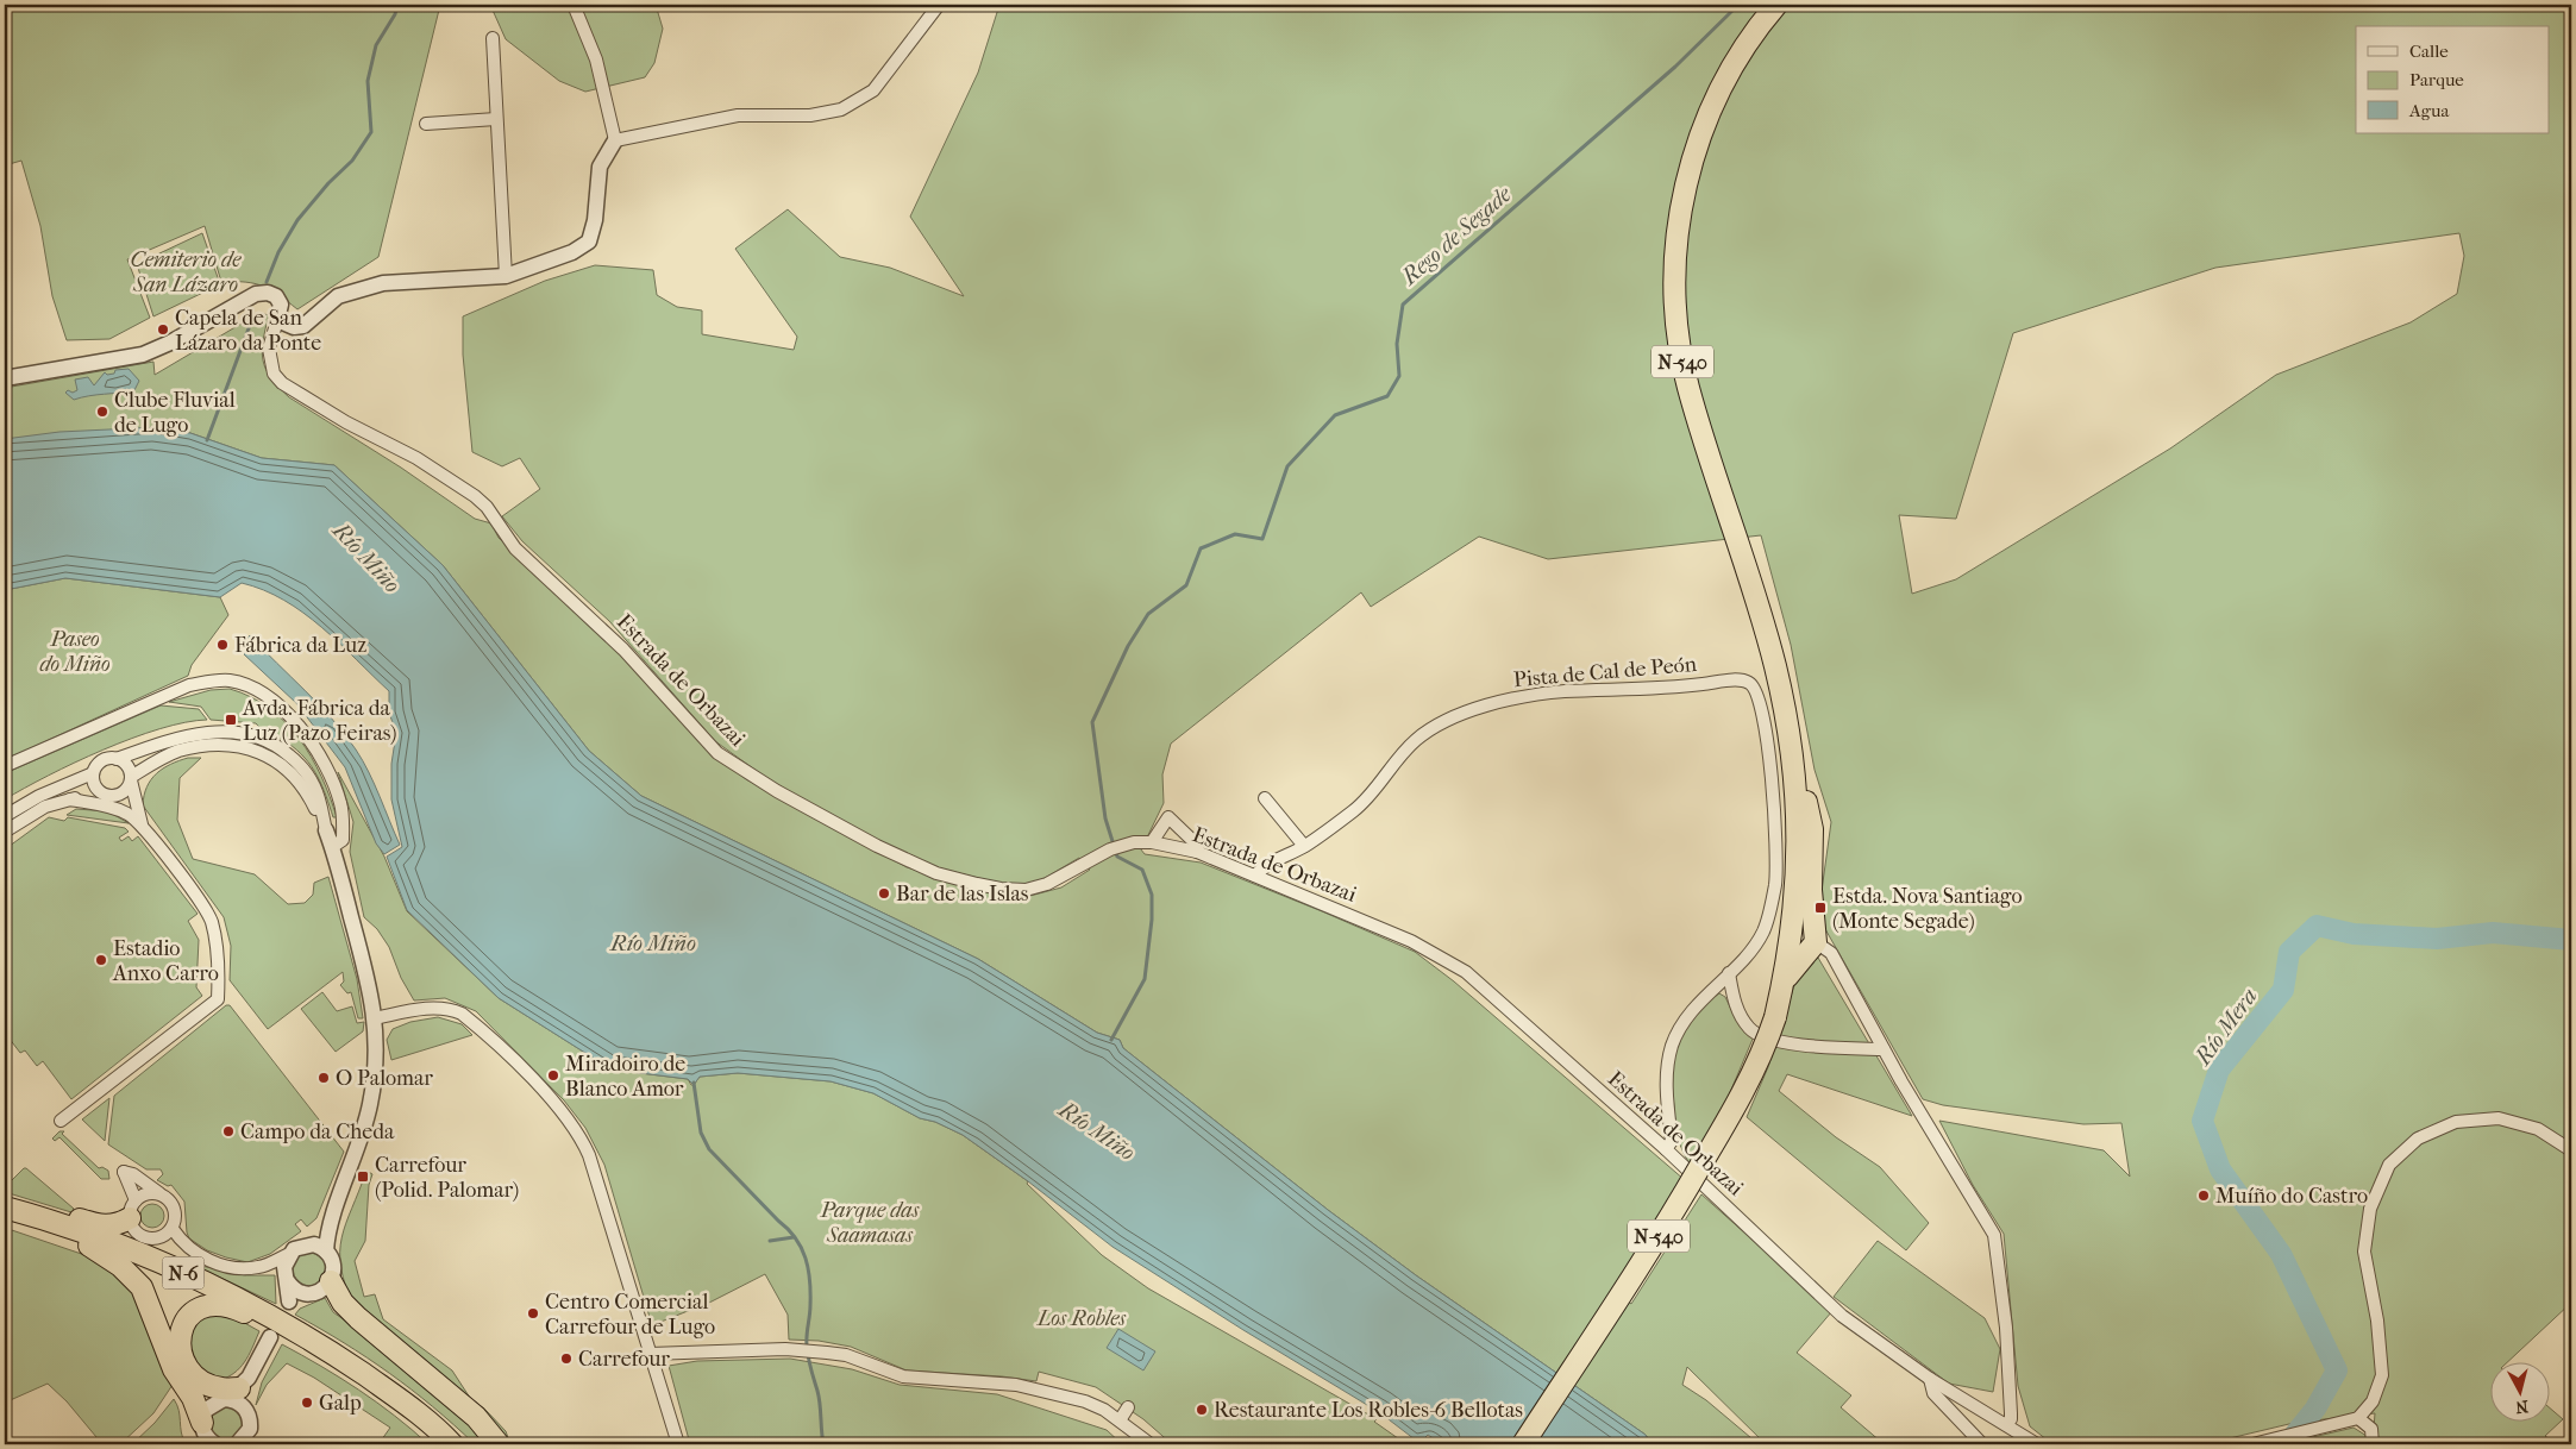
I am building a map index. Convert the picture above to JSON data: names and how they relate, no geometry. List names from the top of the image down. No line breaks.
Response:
{"streets":{"highway":["N-540","N-6"],"street":["Pista de Cal de Peón","Estrada de Orbazai"]},"crossings":[["Pista de Cal de Peón","Estrada de Orbazai"]],"water":["Rego de Segade","Río Miño","Río Mera"],"parks":["Cemiterio de San Lázaro","Paseo do Miño","Parque das Saamasas","Los Robles"],"places":{"other":["Capela de San Lázaro da Ponte","Clube Fluvial de Lugo","Fábrica da Luz","Bar de las Islas","Estadio Anxo Carro","Miradoiro de Blanco Amor","O Palomar","Campo da Cheda","Muíño do Castro","Centro Comercial Carrefour de Lugo","Carrefour","Galp","Restaurante Los Robles-6 Bellotas"],"transit":["Avda. Fábrica da Luz (Pazo Feiras)","Estda. Nova Santiago (Monte Segade)","Carrefour (Polid. Palomar)"]},"legend":["Calle","Parque","Agua"],"north":"bottom"}
